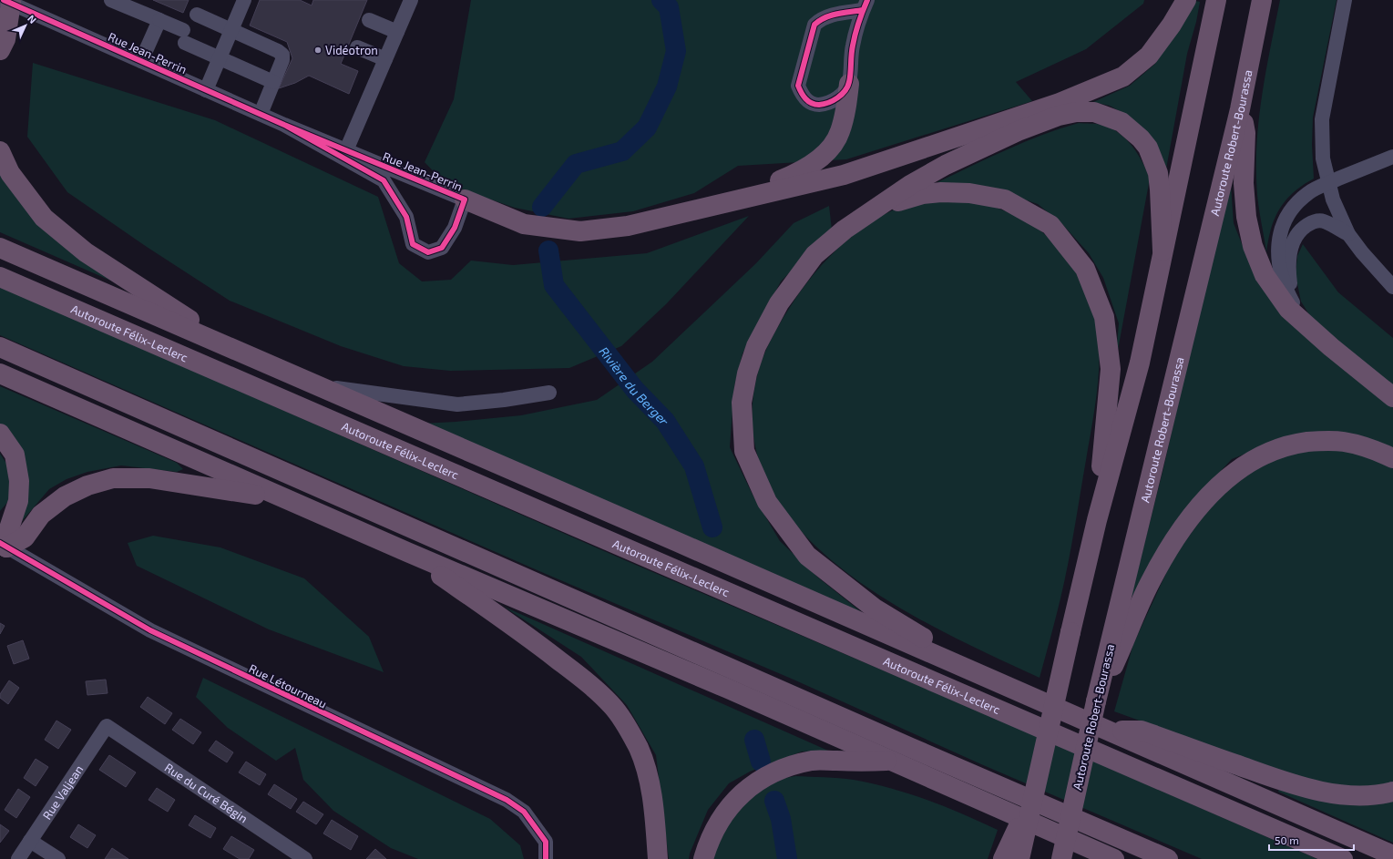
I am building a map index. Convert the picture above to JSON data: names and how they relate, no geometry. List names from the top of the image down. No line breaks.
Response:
{"streets":{"highway":["Autoroute Robert-Bourassa","Autoroute Félix-Leclerc"],"street":["Rue Jean-Perrin","Rue Létourneau","Rue Valjean","Rue du Curé Bégin"]},"crossings":[["Rue Valjean","Rue du Curé Bégin"]],"water":["Rivière du Berger"],"places":["Vidéotron"],"scale_bar":"50 m","north":"top right"}
